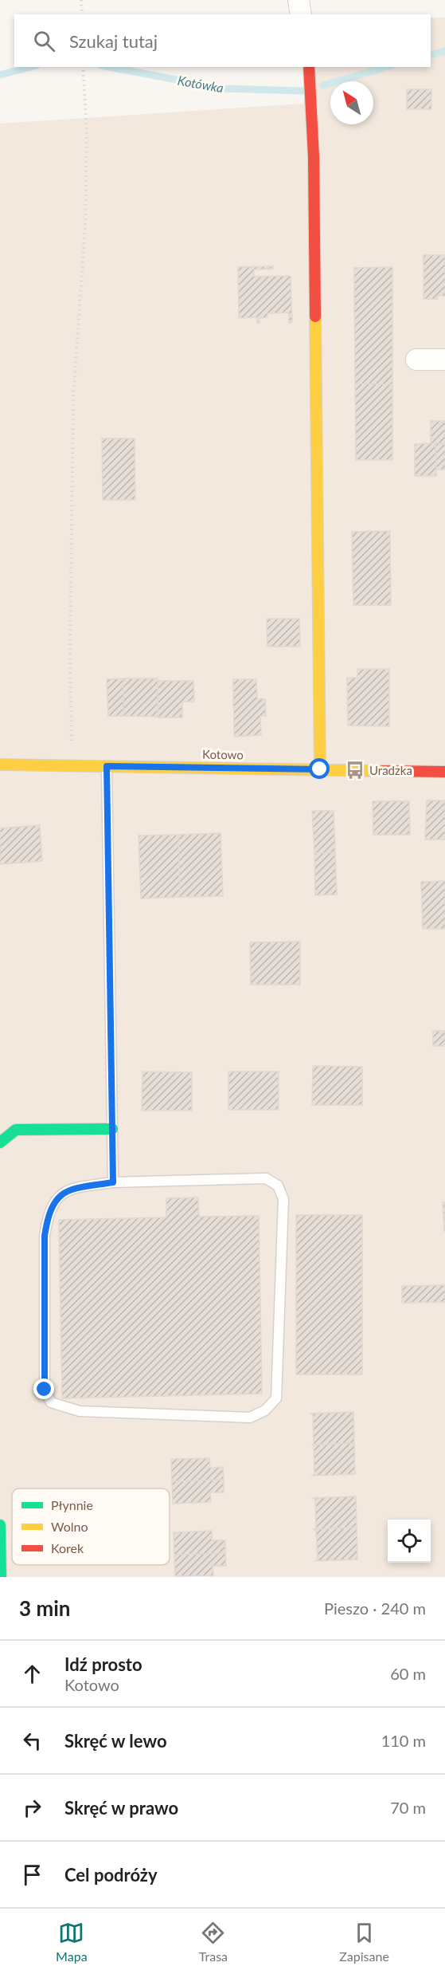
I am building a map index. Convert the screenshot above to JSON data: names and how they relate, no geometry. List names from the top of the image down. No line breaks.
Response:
{"streets":{"street":["Kotowo"]},"water":["Kotówka"],"places":{"bus stop":["Uradzka"]},"legend":["Płynnie","Wolno","Korek"],"north":"top left","page":{"search":"Szukaj tutaj","heading":["3 min","Pieszo · 240 m"],"list":[["Idź prosto","Kotowo","60 m"],["Skręć w lewo","110 m"],["Skręć w prawo","70 m"],"Cel podróży"],"nav":["Mapa","Trasa","Zapisane"]}}
